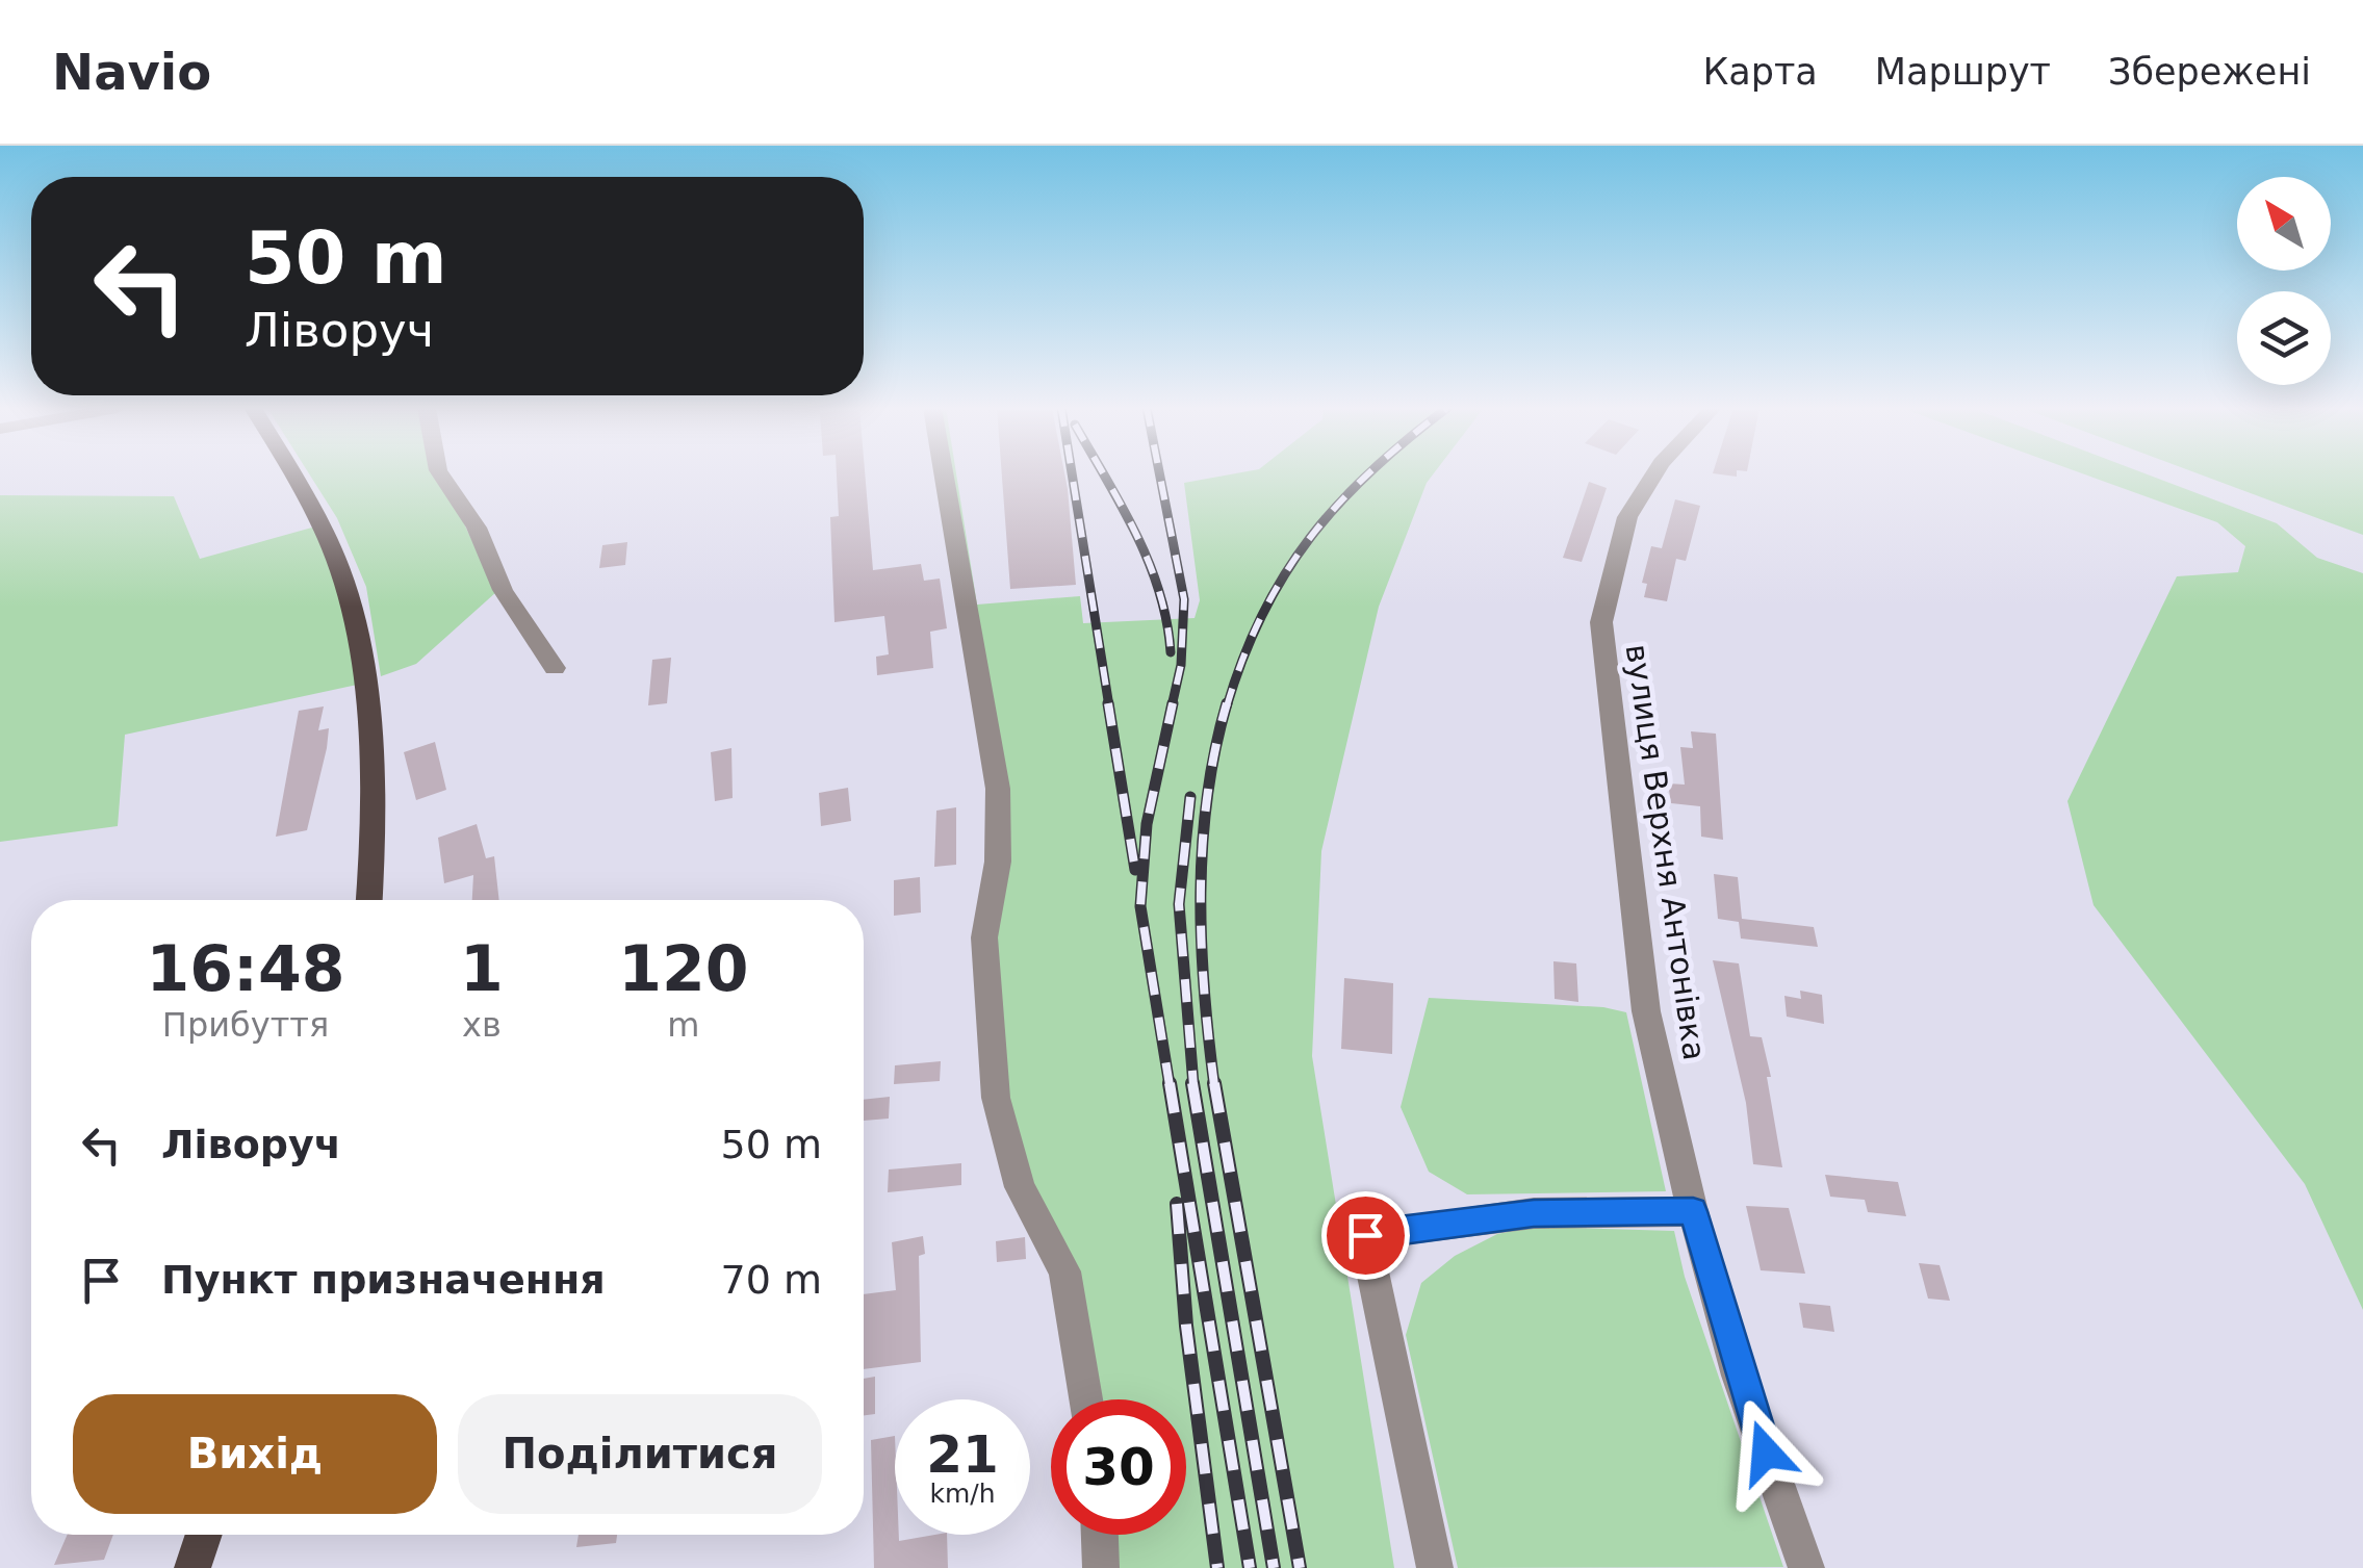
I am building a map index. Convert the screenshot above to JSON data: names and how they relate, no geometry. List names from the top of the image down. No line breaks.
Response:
{"streets":{"street":["вулиця Верхня Антонівка"]},"north":"top left","page":{"header":"Navio","nav":["Карта","Маршрут","Збережені"],"turn":["50 m","Ліворуч"],"eta":["16:48","Прибуття","1","хв","120","m"],"list":[{"name":"Ліворуч","value":"50 m"},{"name":"Пункт призначення","value":"70 m"}],"buttons":["Вихід","Поділитися"],"speed":"21 km/h","limit":"30"}}
